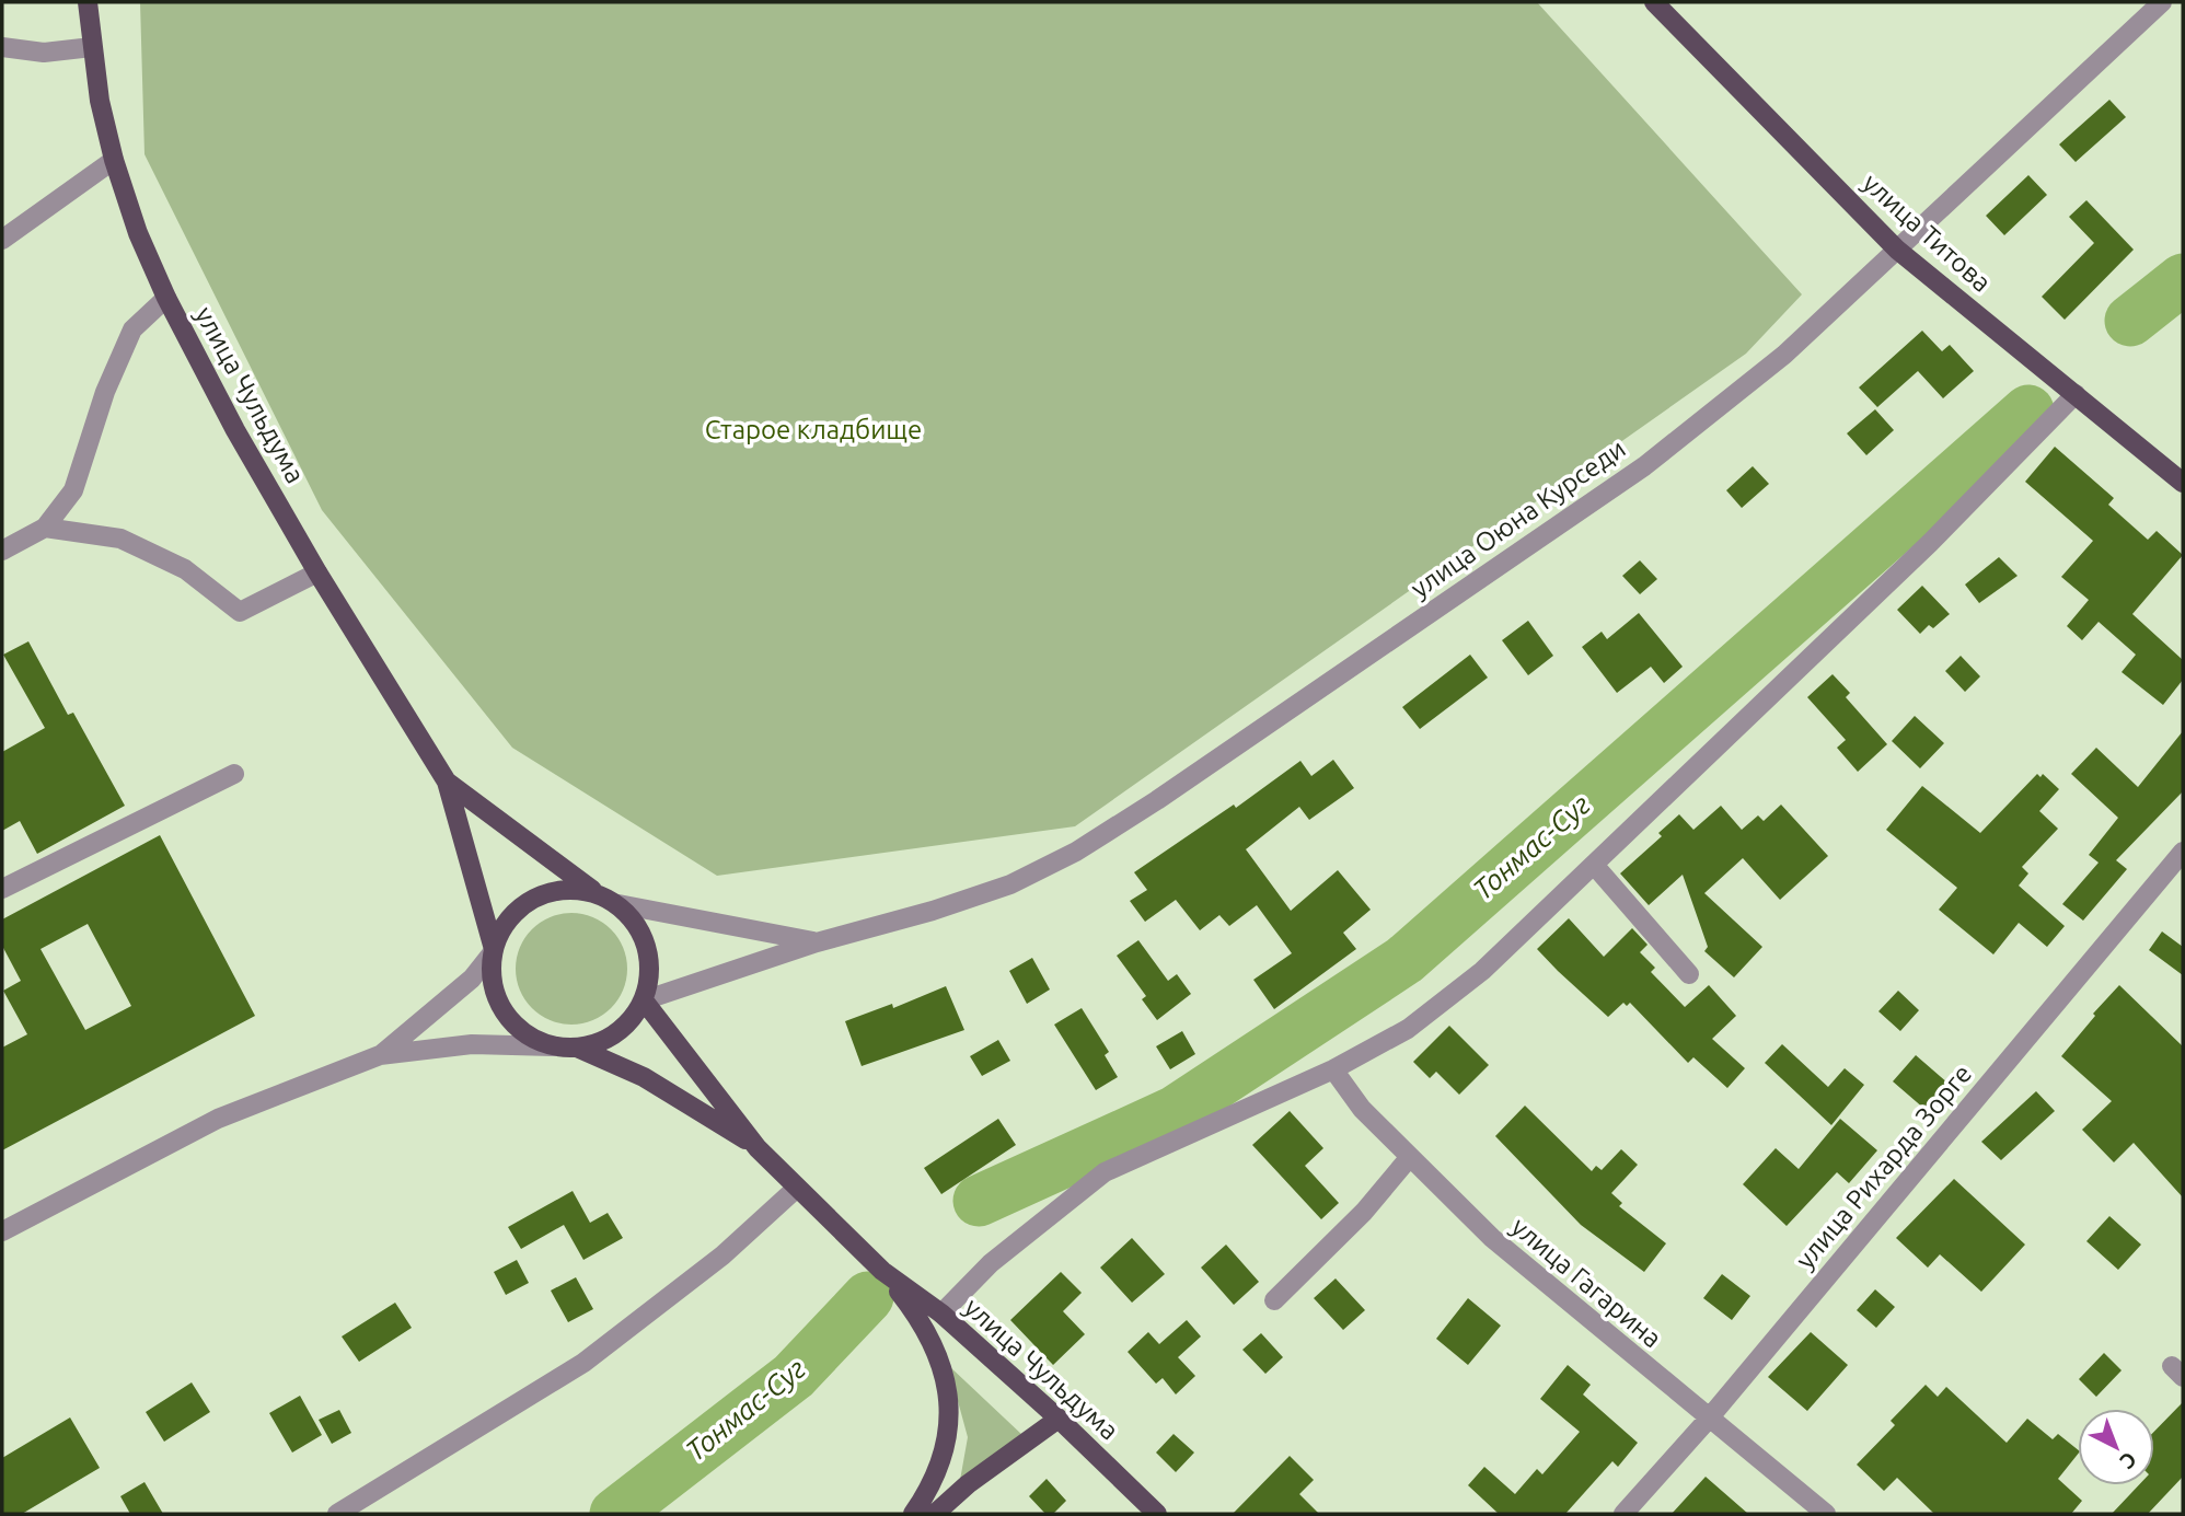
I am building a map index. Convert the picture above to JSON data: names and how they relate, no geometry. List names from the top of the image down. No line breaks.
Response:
{"streets":{"main road":["улица Титова","улица Чульдума"],"street":["улица Оюна Курседи","улица Рихарда Зорге","улица Гагарина"]},"crossings":[["улица Титова","улица Оюна Курседи"],["улица Чульдума","улица Оюна Курседи"],["улица Рихарда Зорге","улица Гагарина"]],"water":["Тонмас-Суг"],"parks":["Старое кладбище"],"north":"bottom right"}
